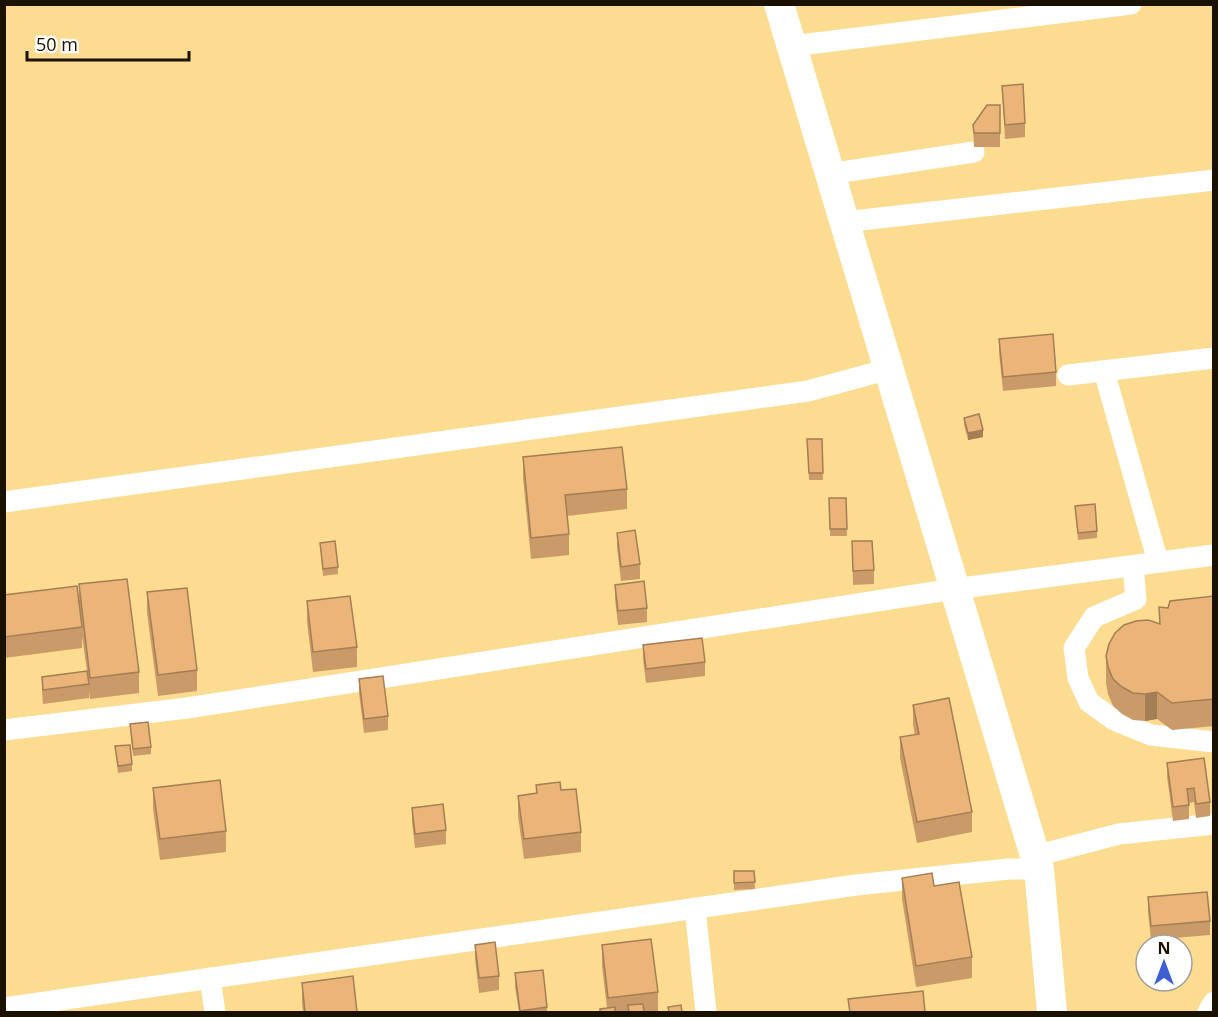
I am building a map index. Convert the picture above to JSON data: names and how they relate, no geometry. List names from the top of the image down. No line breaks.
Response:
{"scale_bar":"50 m","north":"top"}
